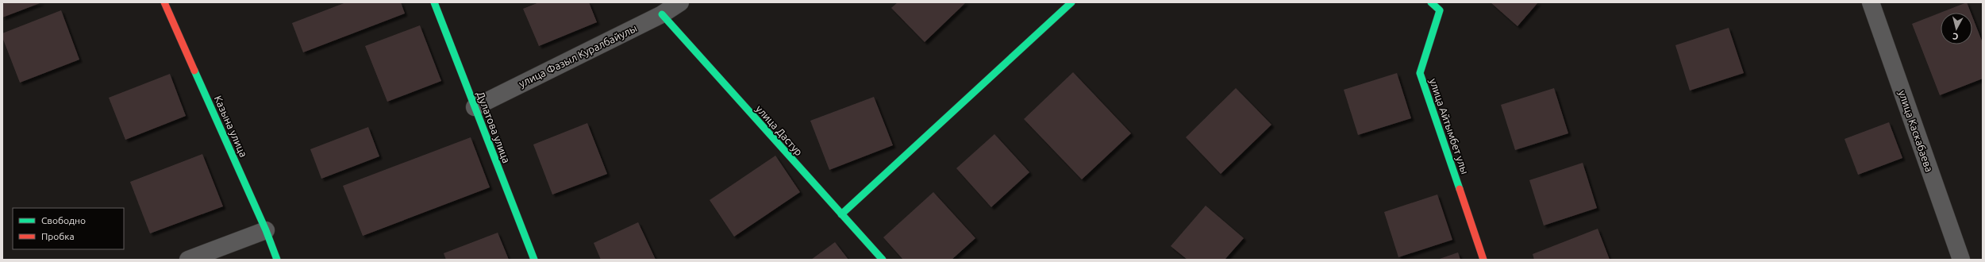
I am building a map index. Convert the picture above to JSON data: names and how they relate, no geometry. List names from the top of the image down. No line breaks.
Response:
{"streets":{"street":["улица Фазыл Куралбайулы","Казына улица","улица Айтымбет улы","Дулатова улица","улица Дастур","улица Каскабаева"]},"crossings":[["улица Фазыл Куралбайулы","Дулатова улица"],["улица Фазыл Куралбайулы","улица Дастур"]],"legend":["Свободно","Пробка"],"north":"bottom"}
